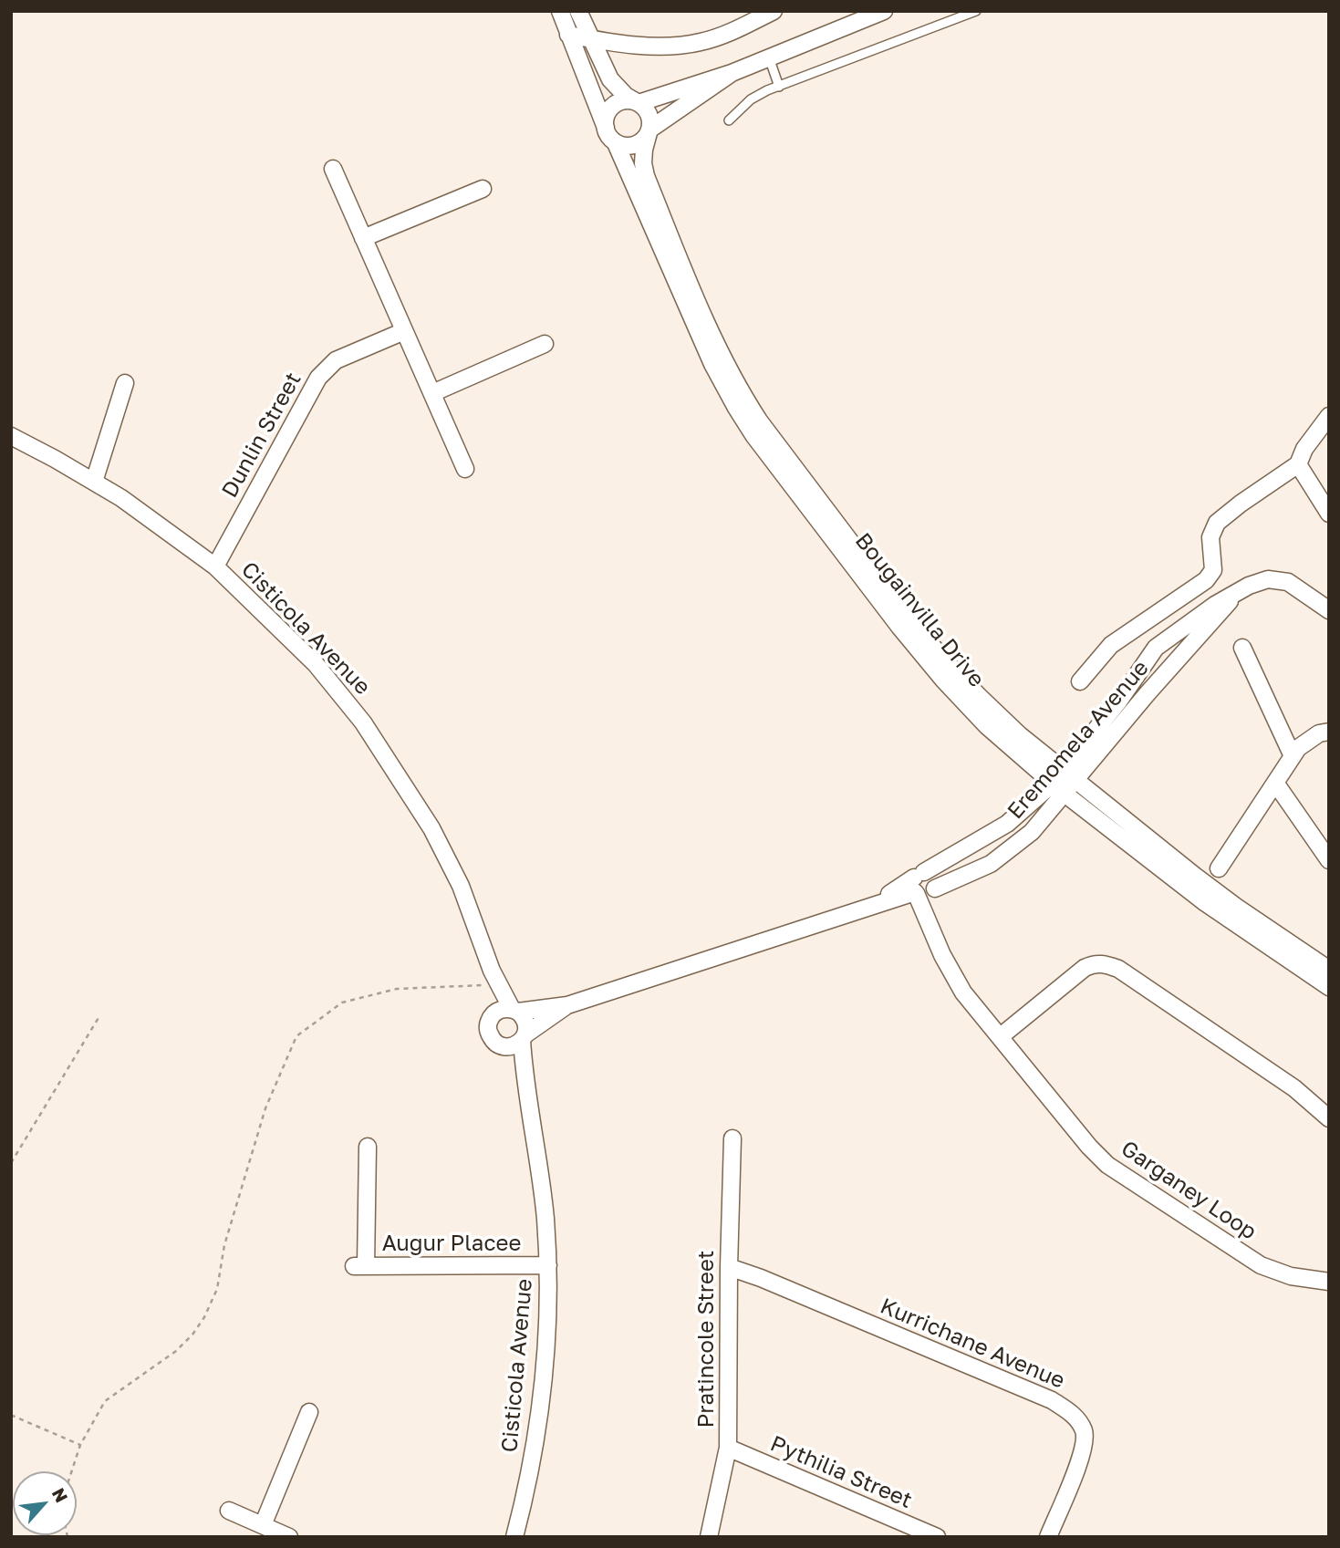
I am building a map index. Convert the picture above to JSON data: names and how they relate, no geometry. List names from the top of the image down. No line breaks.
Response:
{"streets":{"street":["Dunlin Street","Bougainvilla Drive","Cisticola Avenue","Eremomela Avenue","Garganey Loop","Augur Placee","Pratincole Street","Kurrichane Avenue","Pythilia Street"]},"crossings":[["Dunlin Street","Cisticola Avenue"],["Bougainvilla Drive","Eremomela Avenue"],["Cisticola Avenue","Eremomela Avenue"],["Cisticola Avenue","Augur Placee"],["Eremomela Avenue","Garganey Loop"],["Pratincole Street","Kurrichane Avenue"],["Pratincole Street","Pythilia Street"]],"north":"top right"}
